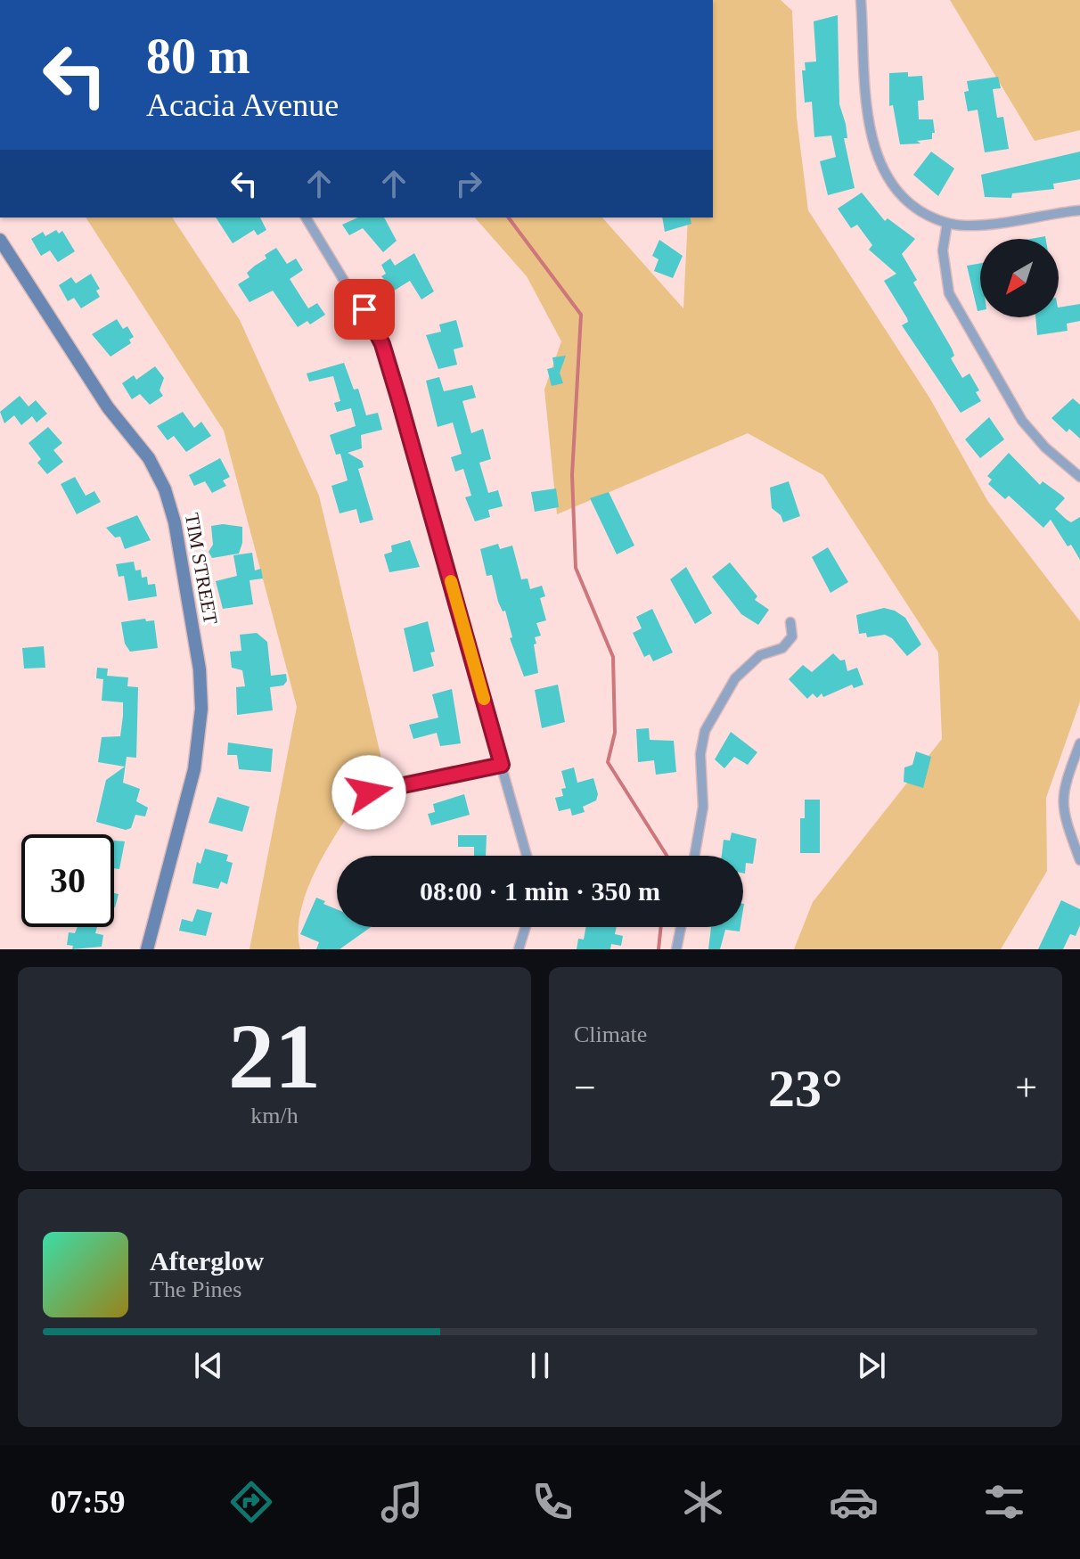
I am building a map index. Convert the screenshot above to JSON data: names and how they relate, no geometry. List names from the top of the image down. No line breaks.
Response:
{"streets":{"street":["TIM STREET"]},"north":"bottom left","page":{"turn":["80 m","Acacia Avenue"],"limit":"30","trip":"08:00 · 1 min · 350 m","tile":[["21","km/h"],"Climate"],"heat":["−","23°","+"],"song":["Afterglow","The Pines"],"tabs":"07:59"}}
